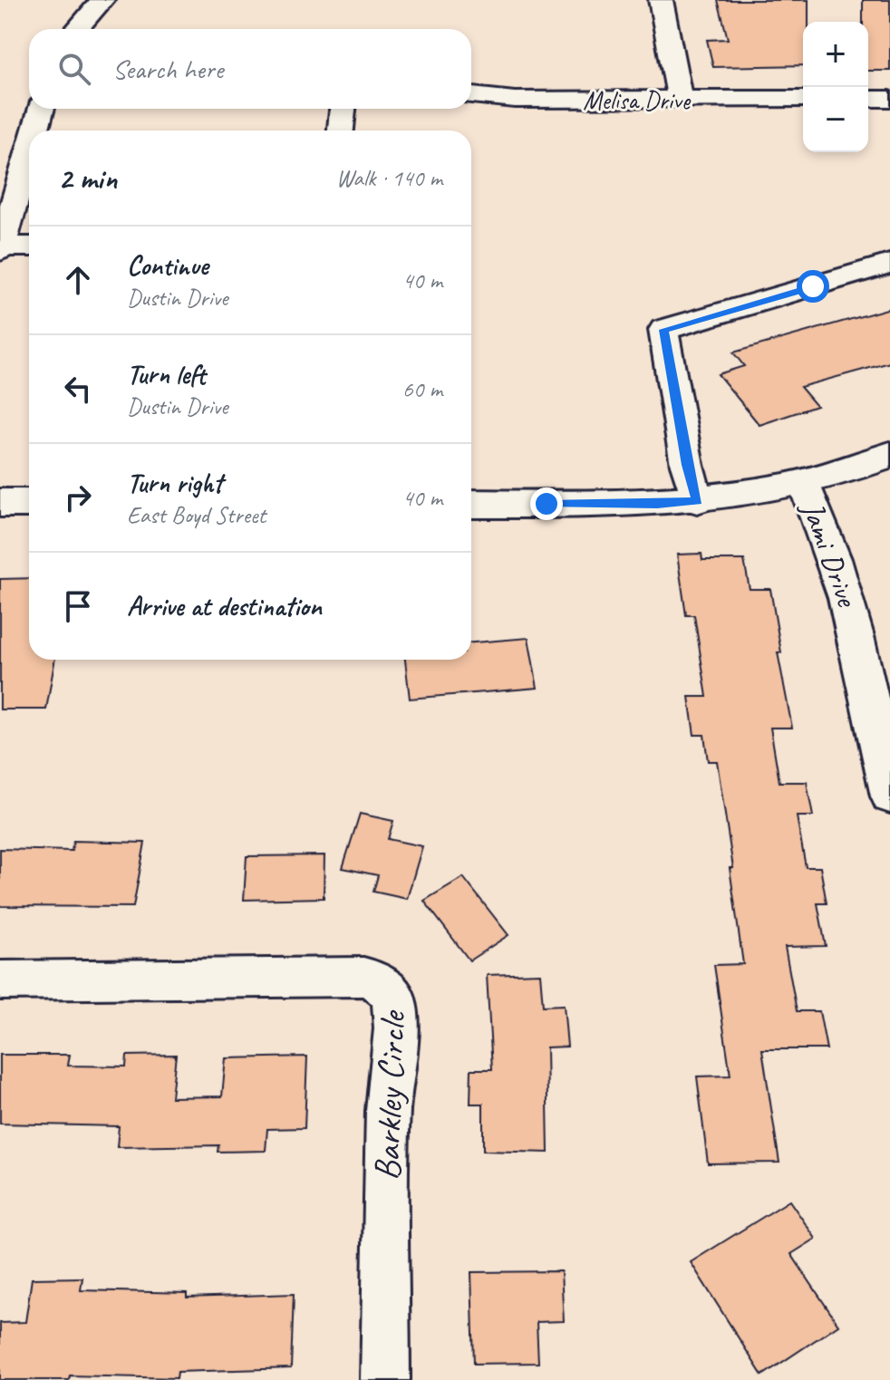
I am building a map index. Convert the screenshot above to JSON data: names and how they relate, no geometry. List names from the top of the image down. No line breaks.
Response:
{"streets":{"street":["Melisa Drive","Jami Drive","Barkley Circle"]},"page":{"map_buttons":["+","−"],"search":"Search here","heading":["2 min","Walk · 140 m"],"list":[["Continue","Dustin Drive","40 m"],["Turn left","Dustin Drive","60 m"],["Turn right","East Boyd Street","40 m"],"Arrive at destination"]}}
